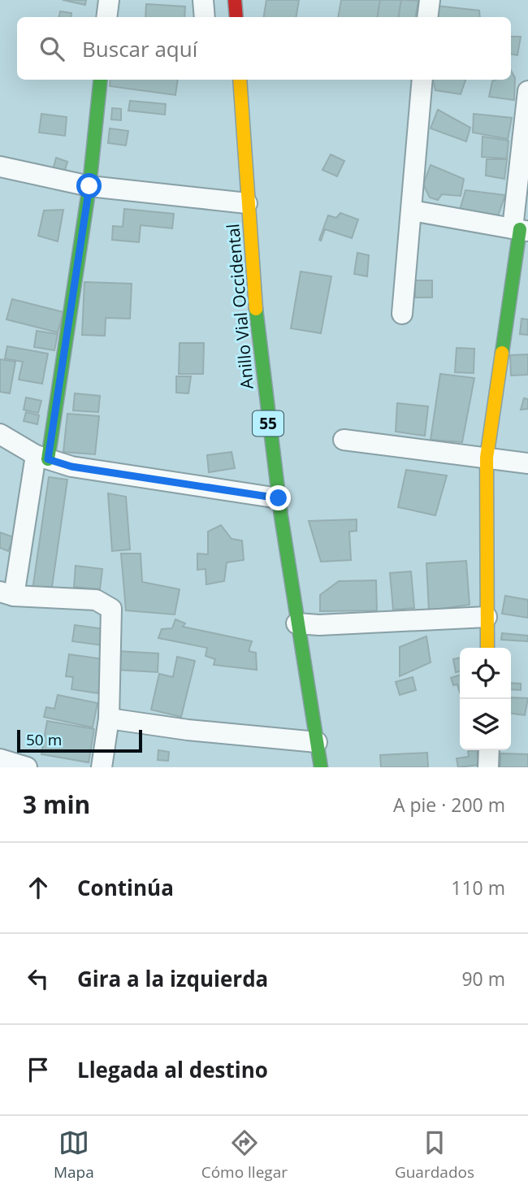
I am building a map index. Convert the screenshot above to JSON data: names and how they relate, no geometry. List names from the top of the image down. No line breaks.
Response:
{"streets":{"main road":["Anillo Vial Occidental","55"]},"scale_bar":"50 m","page":{"search":"Buscar aquí","scale":"50 m","heading":["3 min","A pie · 200 m"],"list":[["Continúa","110 m"],["Gira a la izquierda","90 m"],"Llegada al destino"],"nav":["Mapa","Cómo llegar","Guardados"]}}
